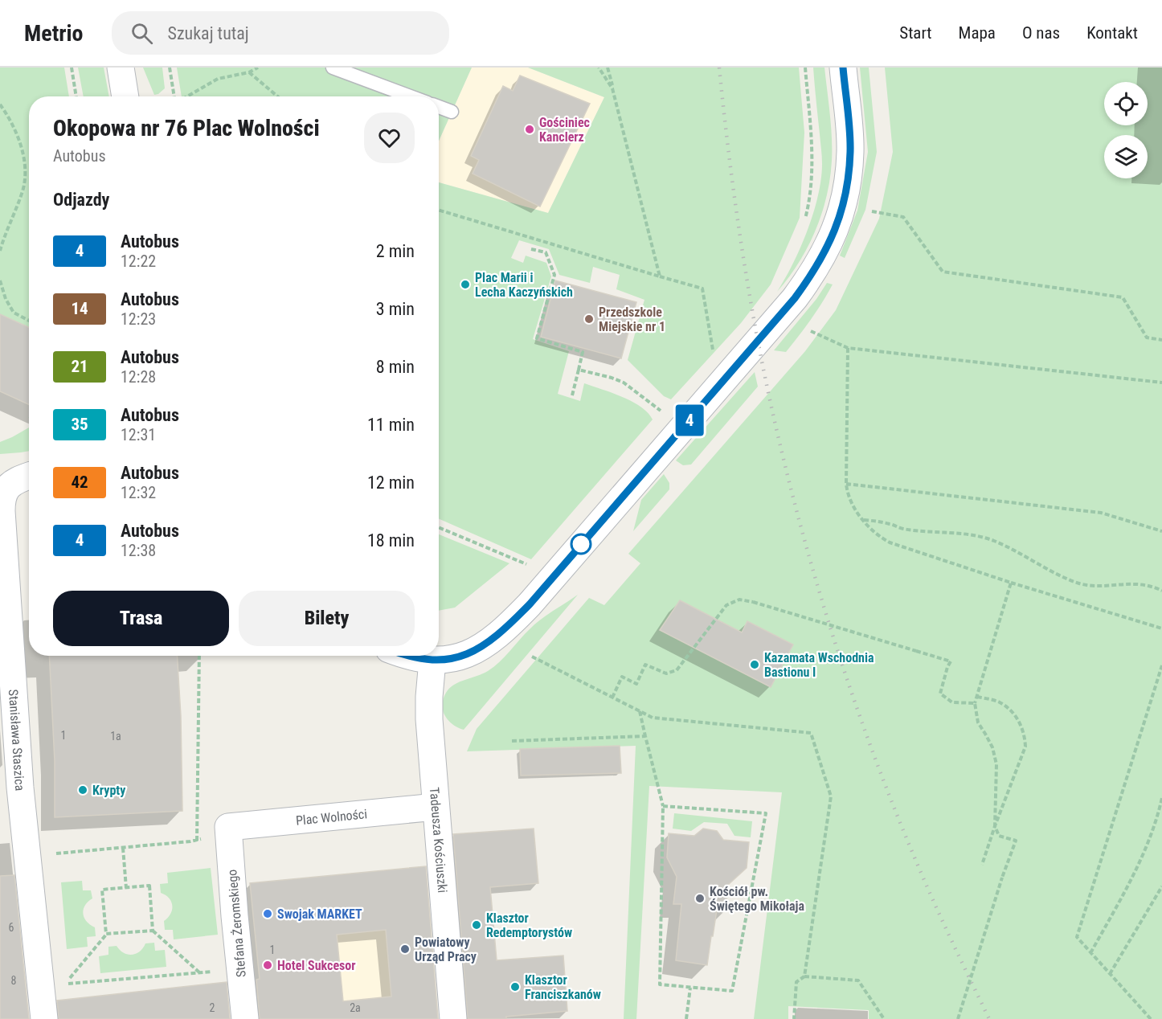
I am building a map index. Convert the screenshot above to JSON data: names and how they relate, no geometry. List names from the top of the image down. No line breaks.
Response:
{"streets":{"street":["Stanisława Staszica","Plac Wolności","Tadeusza Kościuszki","Stefana Żeromskiego"]},"crossings":[["Plac Wolności","Tadeusza Kościuszki"],["Plac Wolności","Stefana Żeromskiego"]],"places":["Gościniec Kanclerz","Plac Marii i Lecha Kaczyńskich","Przedszkole Miejskie nr 1","Kazamata Wschodnia Bastionu I","Krypty","Kościół pw. Świętego Mikołaja","Swojak MARKET","Klasztor Redemptorystów","Powiatowy Urząd Pracy","Hotel Sukcesor","Klasztor Franciszkanów"],"lines":["bus line 4"],"house_numbers":["1","1a","6","1","8","2","2a"],"page":{"header":"Metrio","search":"Szukaj tutaj","nav":["Start","Mapa","O nas","Kontakt"],"on_map":"4","heading":[["Okopowa nr 76 Plac Wolności","Autobus"],"Odjazdy"],"list":[{"mark":"4","name":"Autobus","note":"12:22","value":"2 min"},{"mark":"14","name":"Autobus","note":"12:23","value":"3 min"},{"mark":"21","name":"Autobus","note":"12:28","value":"8 min"},{"mark":"35","name":"Autobus","note":"12:31","value":"11 min"},{"mark":"42","name":"Autobus","note":"12:32","value":"12 min"},{"mark":"4","name":"Autobus","note":"12:38","value":"18 min"}],"buttons":["Trasa","Bilety"]}}
